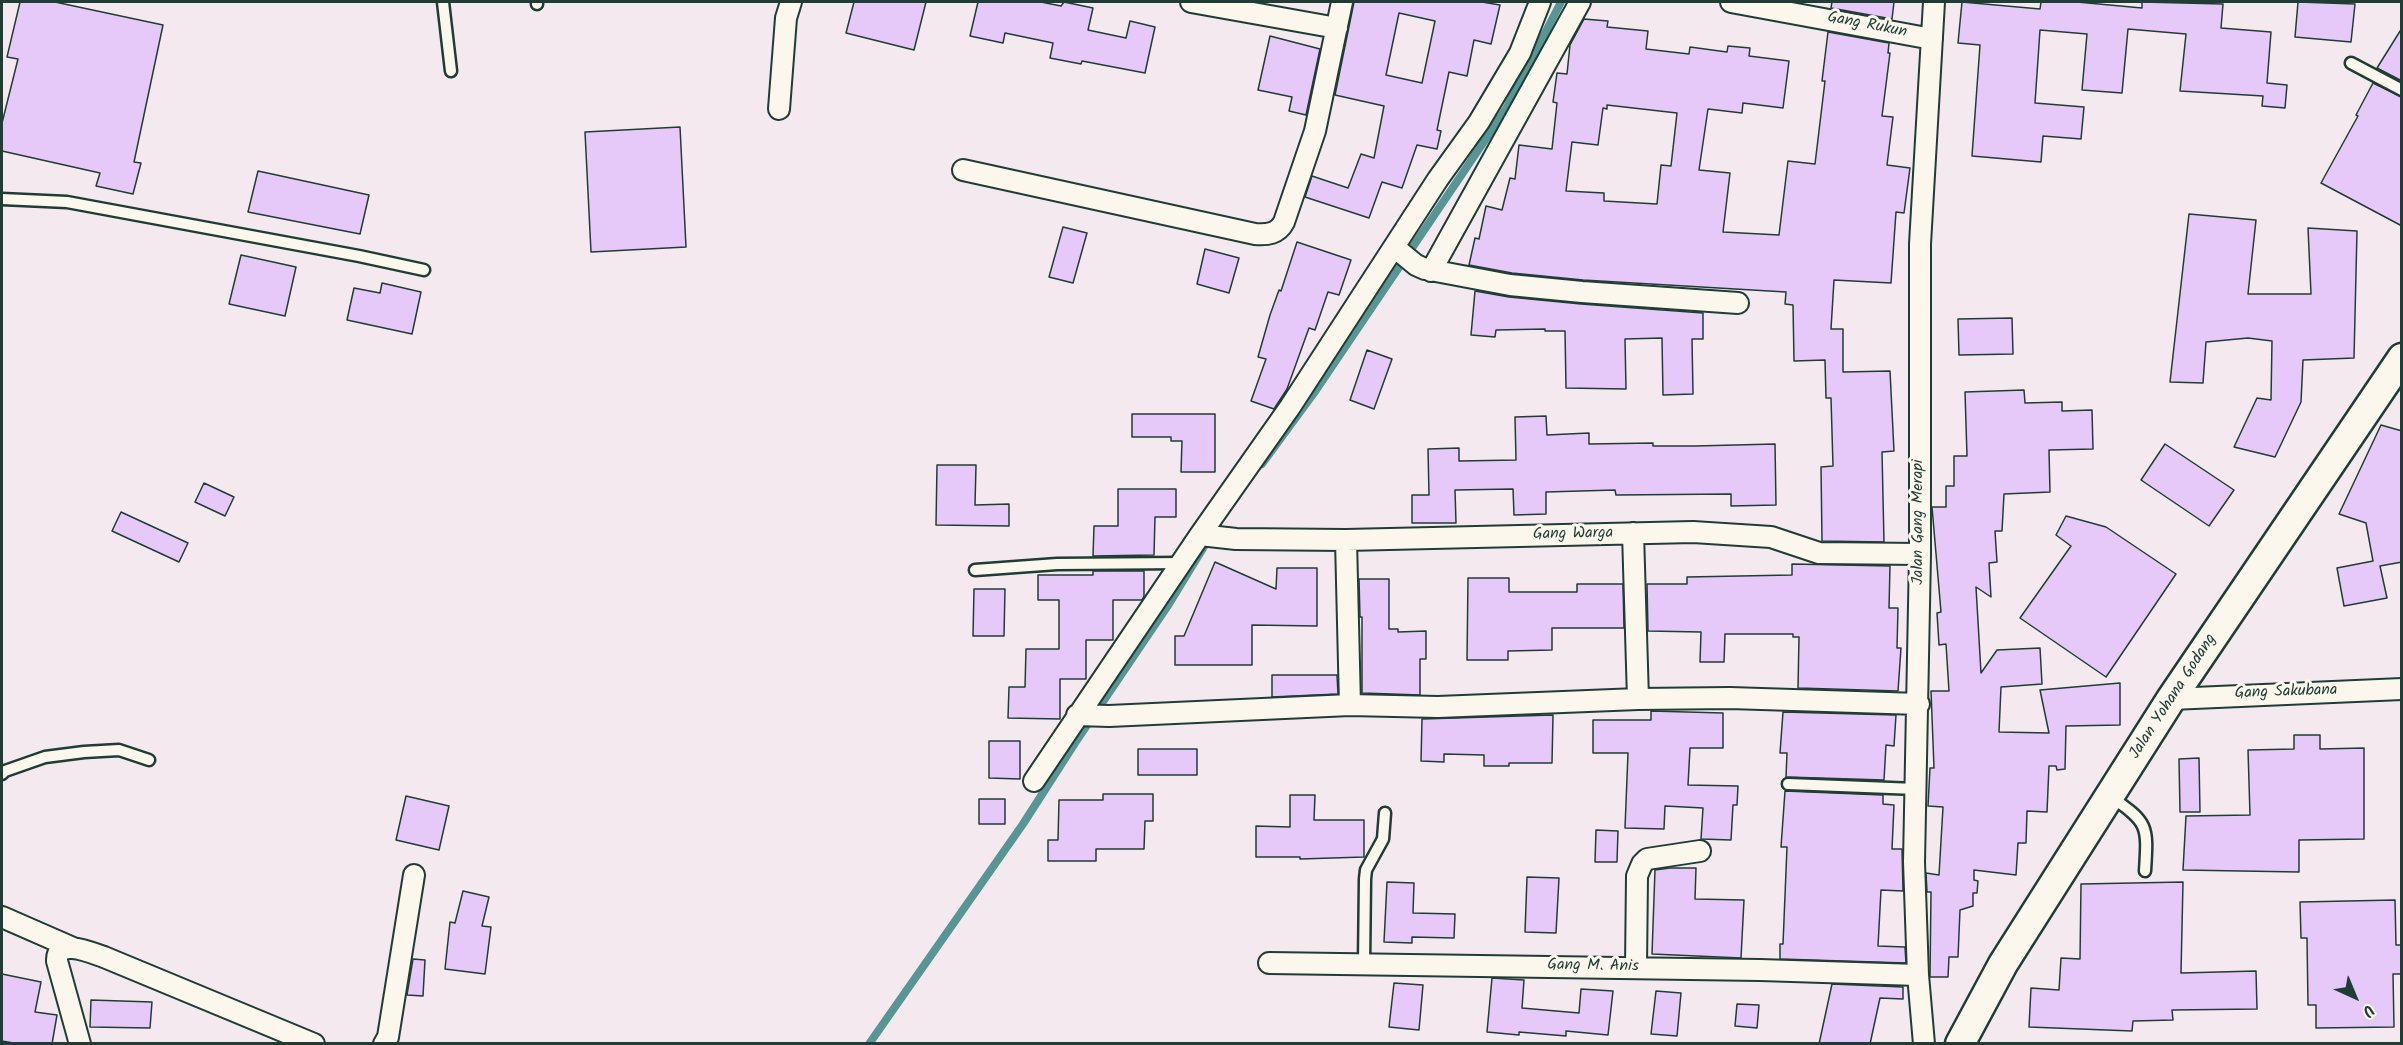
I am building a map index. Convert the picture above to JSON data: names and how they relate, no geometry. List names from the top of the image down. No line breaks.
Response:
{"streets":{"main road":["Jalan Yohana Godang"],"street":["Gang Rukun","Jalan Gang Merapi","Gang Warga","Gang Sakubana","Gang M. Anis"]},"crossings":[["Gang Rukun","Jalan Gang Merapi"],["Jalan Gang Merapi","Gang Warga"],["Jalan Gang Merapi","Gang M. Anis"],["Gang Sakubana","Jalan Yohana Godang"]],"north":"bottom right"}
